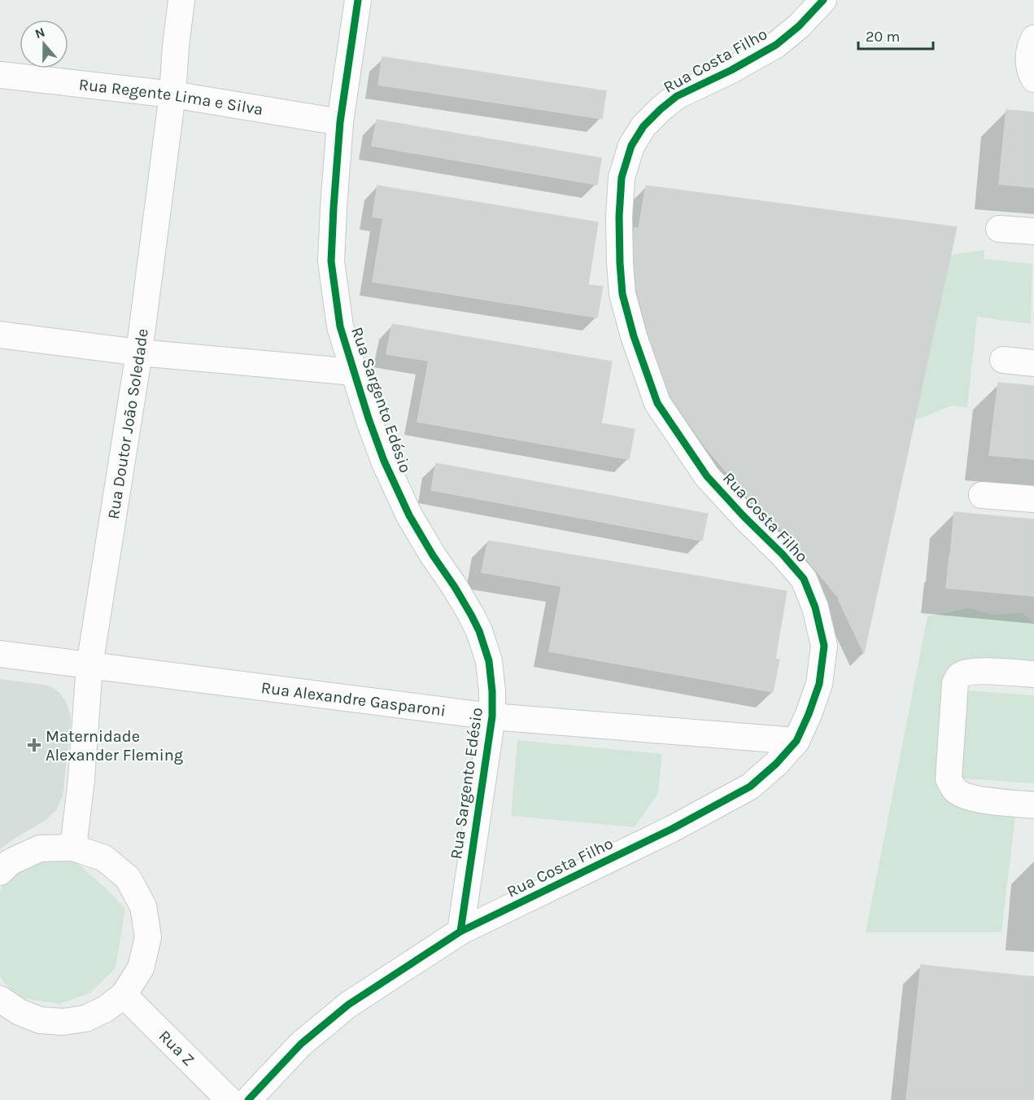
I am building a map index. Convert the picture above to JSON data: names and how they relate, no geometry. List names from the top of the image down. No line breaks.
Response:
{"streets":{"street":["Rua Costa Filho","Rua Regente Lima e Silva","Rua Sargento Edésio","Rua Doutor João Soledade","Rua Alexandre Gasparoni","Rua Z"]},"crossings":[["Rua Costa Filho","Rua Sargento Edésio"],["Rua Costa Filho","Rua Alexandre Gasparoni"],["Rua Regente Lima e Silva","Rua Sargento Edésio"],["Rua Regente Lima e Silva","Rua Doutor João Soledade"],["Rua Sargento Edésio","Rua Alexandre Gasparoni"],["Rua Doutor João Soledade","Rua Alexandre Gasparoni"]],"places":{"health":["Maternidade Alexander Fleming"]},"scale_bar":"20 m","north":"top"}
